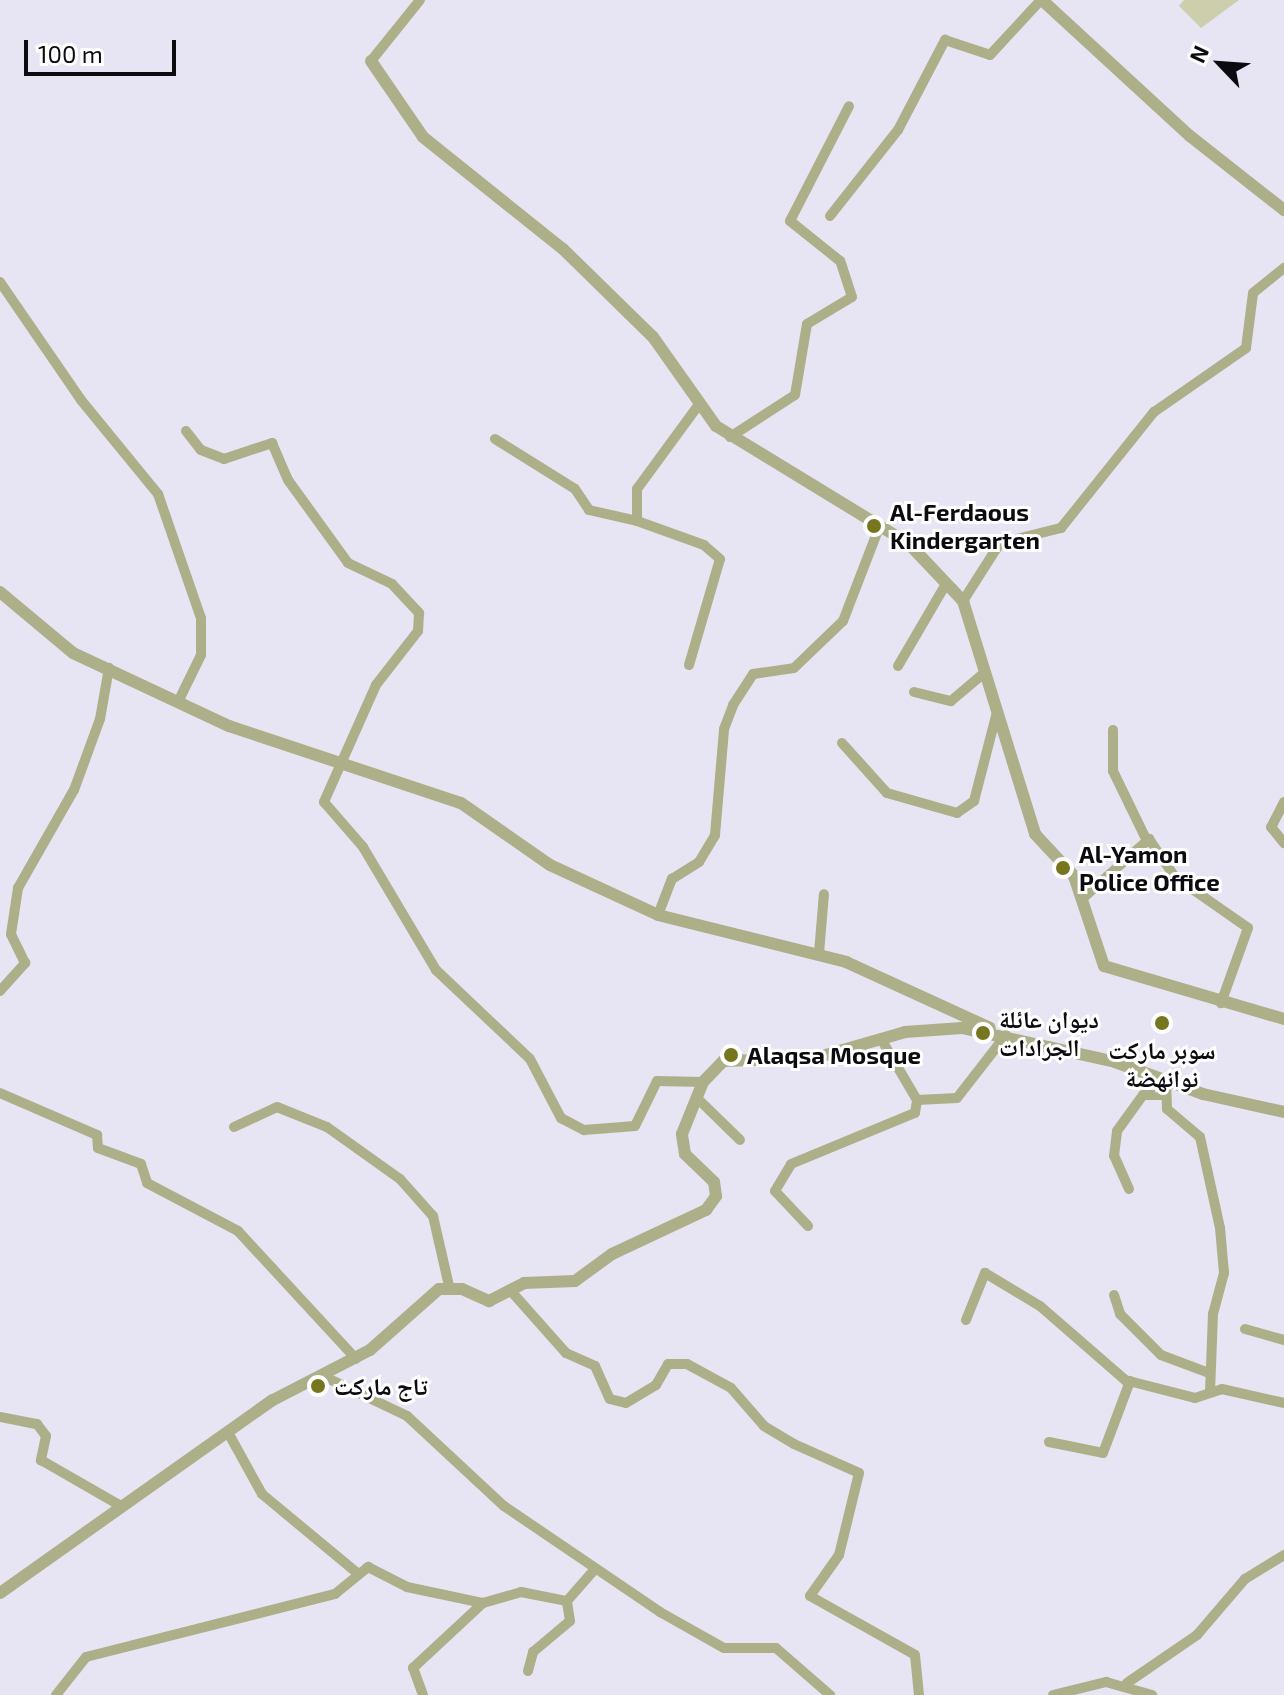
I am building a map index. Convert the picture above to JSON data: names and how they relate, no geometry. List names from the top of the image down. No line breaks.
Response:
{"places":["Al-Ferdaous Kindergarten","Al-Yamon Police Office","سوبر ماركت نوانهضة","ديوان عائلة الجرادات","Alaqsa Mosque","تاج ماركت"],"scale_bar":"100 m","north":"top left"}
